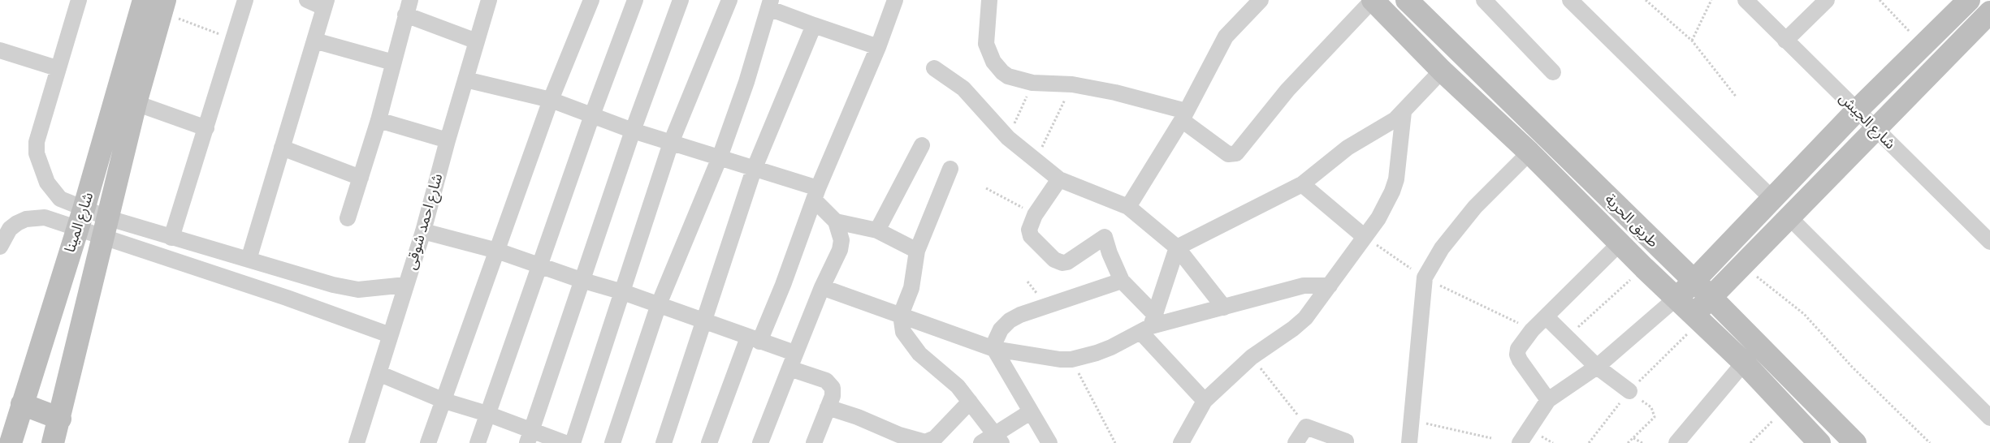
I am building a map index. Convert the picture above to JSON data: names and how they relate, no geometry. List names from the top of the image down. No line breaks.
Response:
{"streets":{"main road":["طريق الحرية","شارع المينا"],"street":["شارع الجيش","شارع احمد شوقى"]}}
